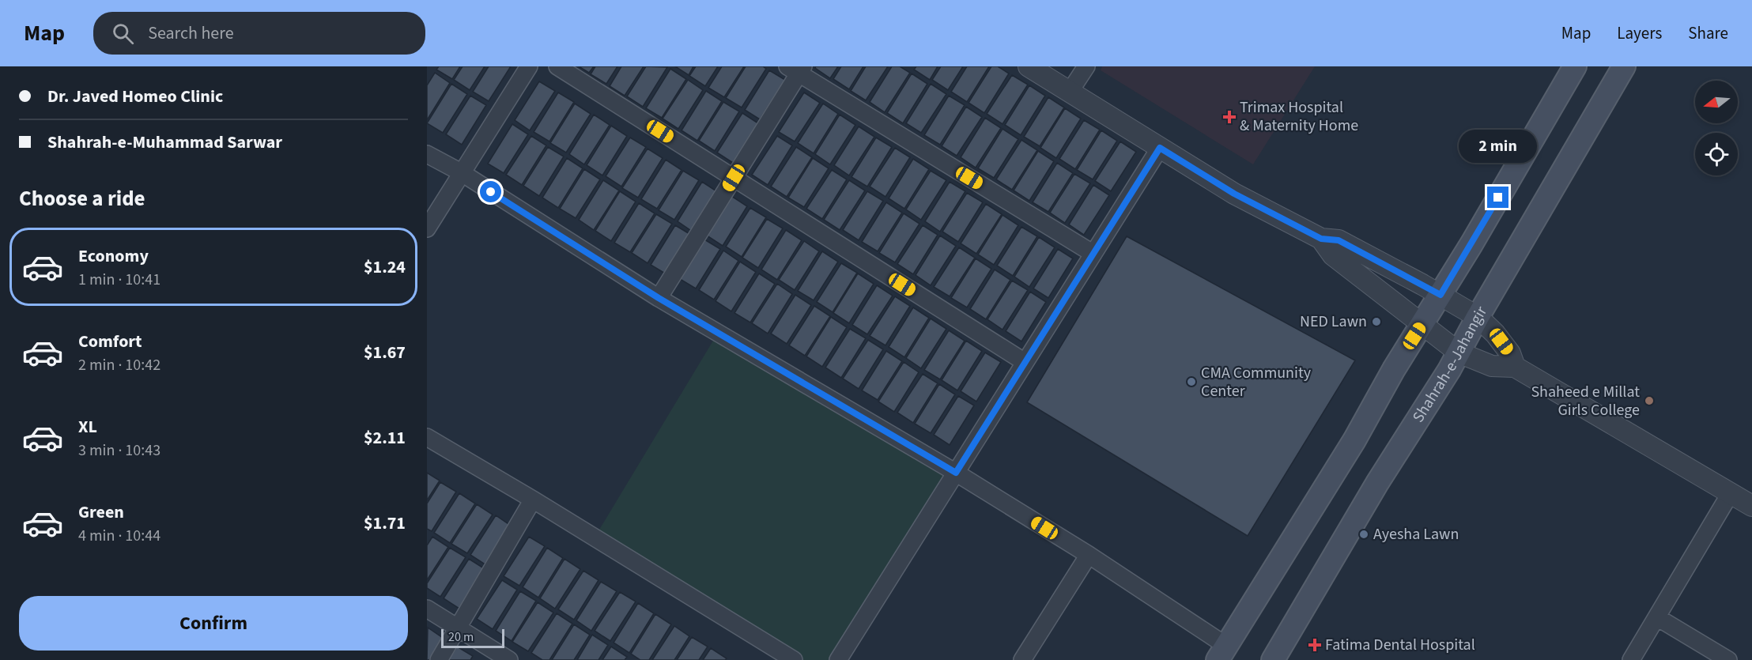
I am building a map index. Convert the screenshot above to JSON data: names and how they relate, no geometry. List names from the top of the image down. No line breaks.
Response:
{"streets":{"main road":["Shahrah-e-Jahangir"]},"places":{"health":["Trimax Hospital & Maternity Home","Fatima Dental Hospital"],"other":["NED Lawn","CMA Community Center","Shaheed e Millat Girls College","Ayesha Lawn"]},"scale_bar":"20 m","north":"left","page":{"header":"Map","search":"Search here","nav":["Map","Layers","Share"],"banner":["Dr. Javed Homeo Clinic","Shahrah-e-Muhammad Sarwar"],"bubble":"2 min","heading":"Choose a ride","list":[{"name":"Economy","note":"1 min · 10:41","value":"$1.24"},{"name":"Comfort","note":"2 min · 10:42","value":"$1.67"},{"name":"XL","note":"3 min · 10:43","value":"$2.11"},{"name":"Green","note":"4 min · 10:44","value":"$1.71"}],"buttons":"Confirm","scale":"20 m"}}
